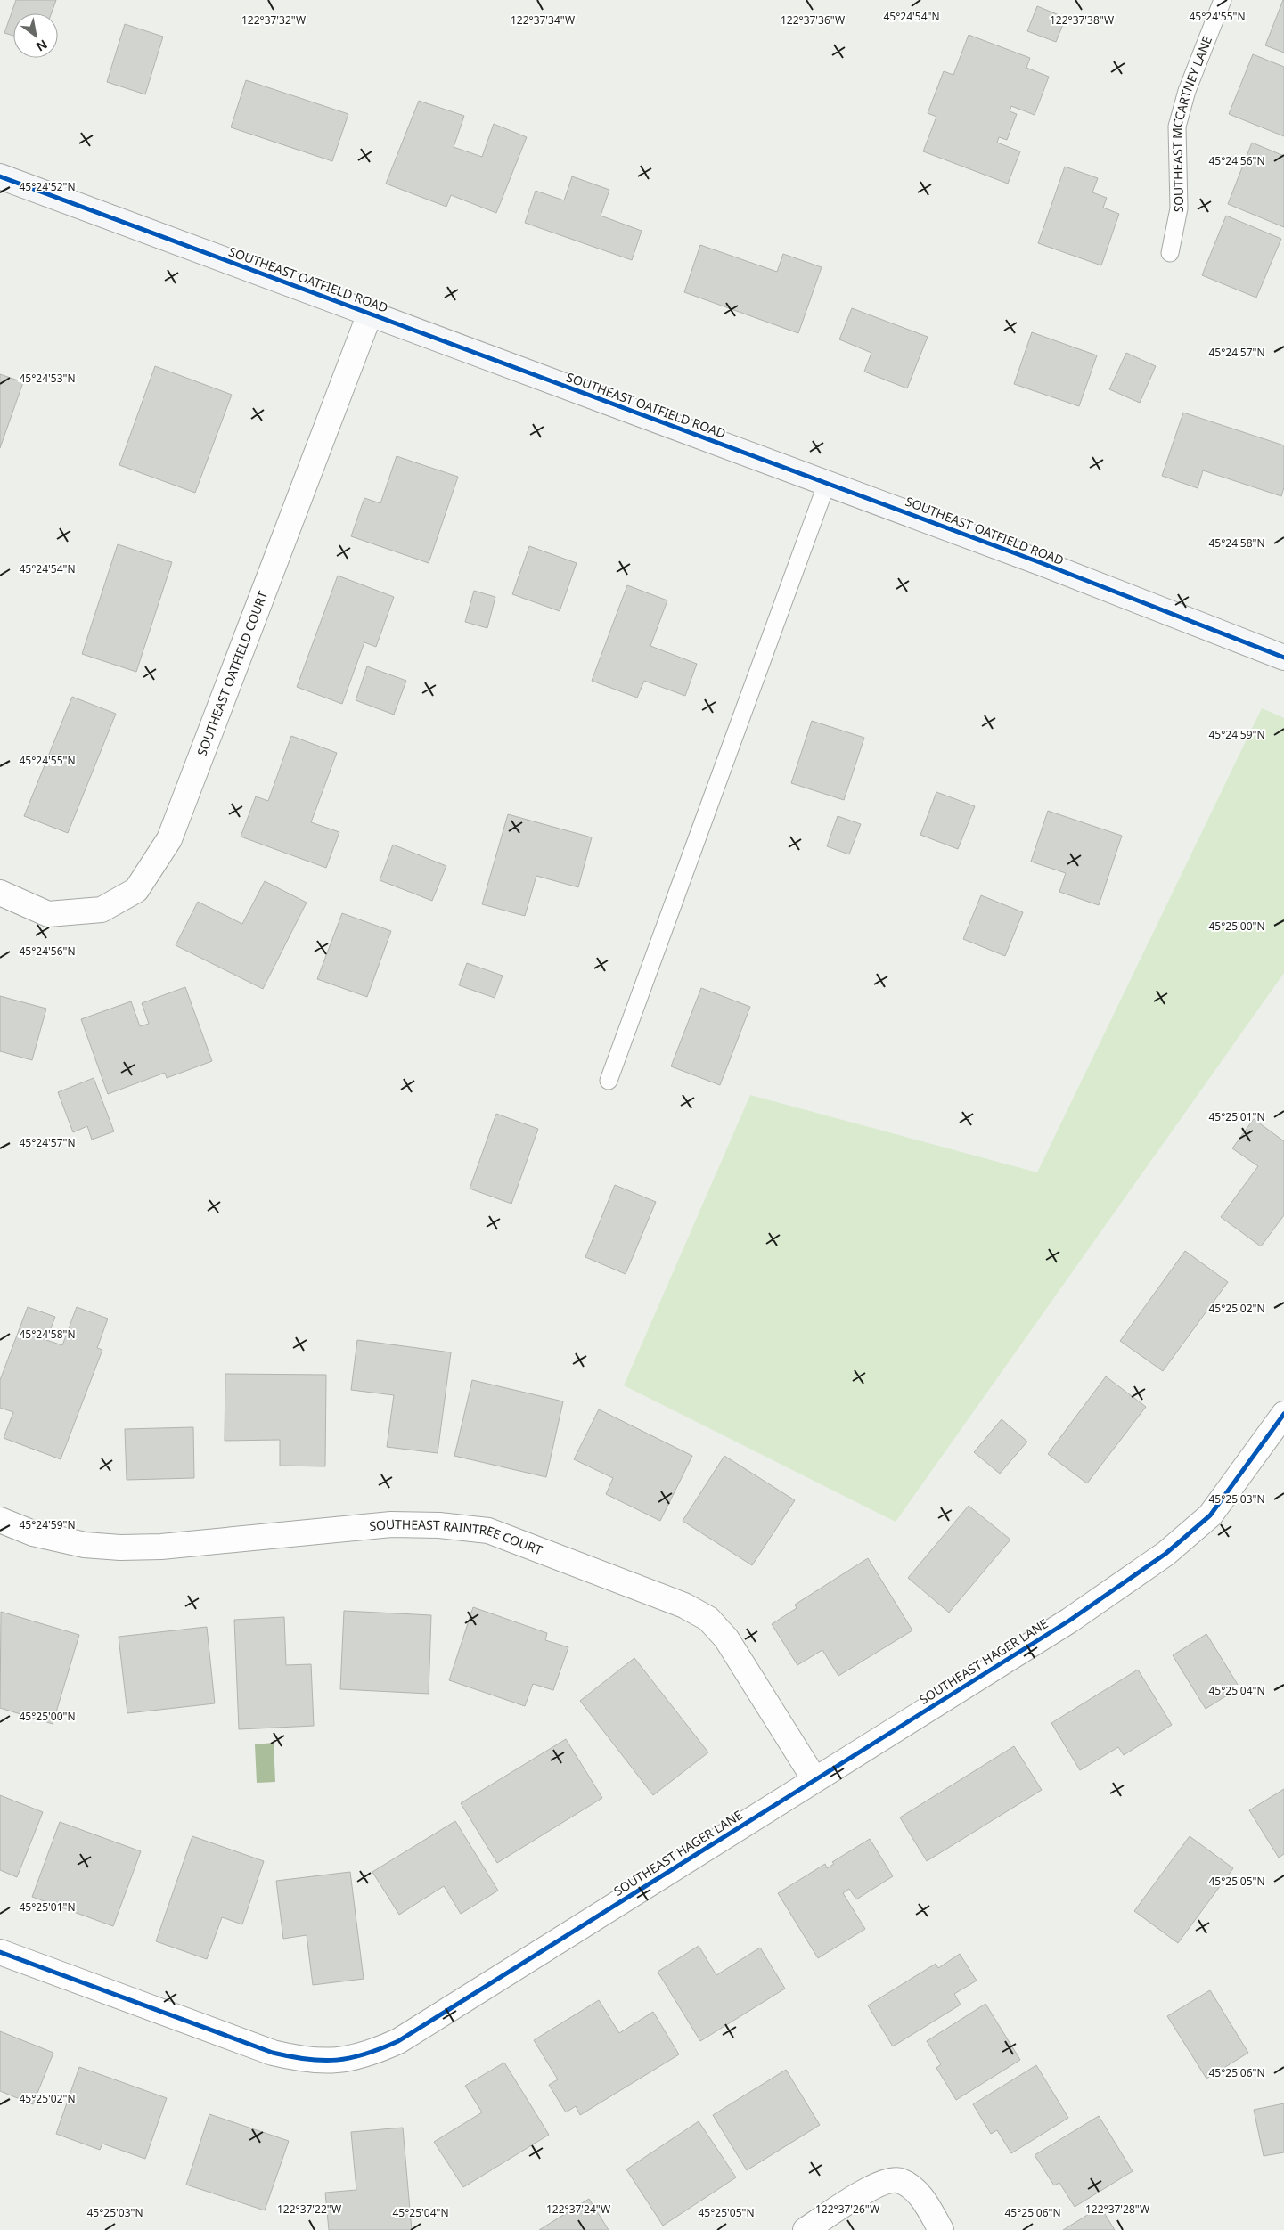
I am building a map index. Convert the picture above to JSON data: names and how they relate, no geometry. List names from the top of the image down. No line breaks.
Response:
{"streets":{"main road":["SOUTHEAST OATFIELD ROAD"],"street":["SOUTHEAST OATFIELD COURT","SOUTHEAST RAINTREE COURT","SOUTHEAST HAGER LANE"],"lane":["SOUTHEAST MCCARTNEY LANE"]},"crossings":[["SOUTHEAST OATFIELD ROAD","SOUTHEAST OATFIELD COURT"],["SOUTHEAST RAINTREE COURT","SOUTHEAST HAGER LANE"]],"north":"bottom right","coordinates":["45°24'55\"N","45°24'54\"N","122°37'32\"W","122°37'34\"W","122°37'36\"W","122°37'38\"W","45°24'56\"N","45°24'52\"N","45°24'57\"N","45°24'53\"N","45°24'58\"N","45°24'59\"N","45°25'00\"N","45°25'01\"N","45°25'02\"N","45°25'03\"N","45°25'04\"N","45°25'05\"N","45°25'06\"N","122°37'22\"W","122°37'24\"W","122°37'26\"W","122°37'28\"W"]}
